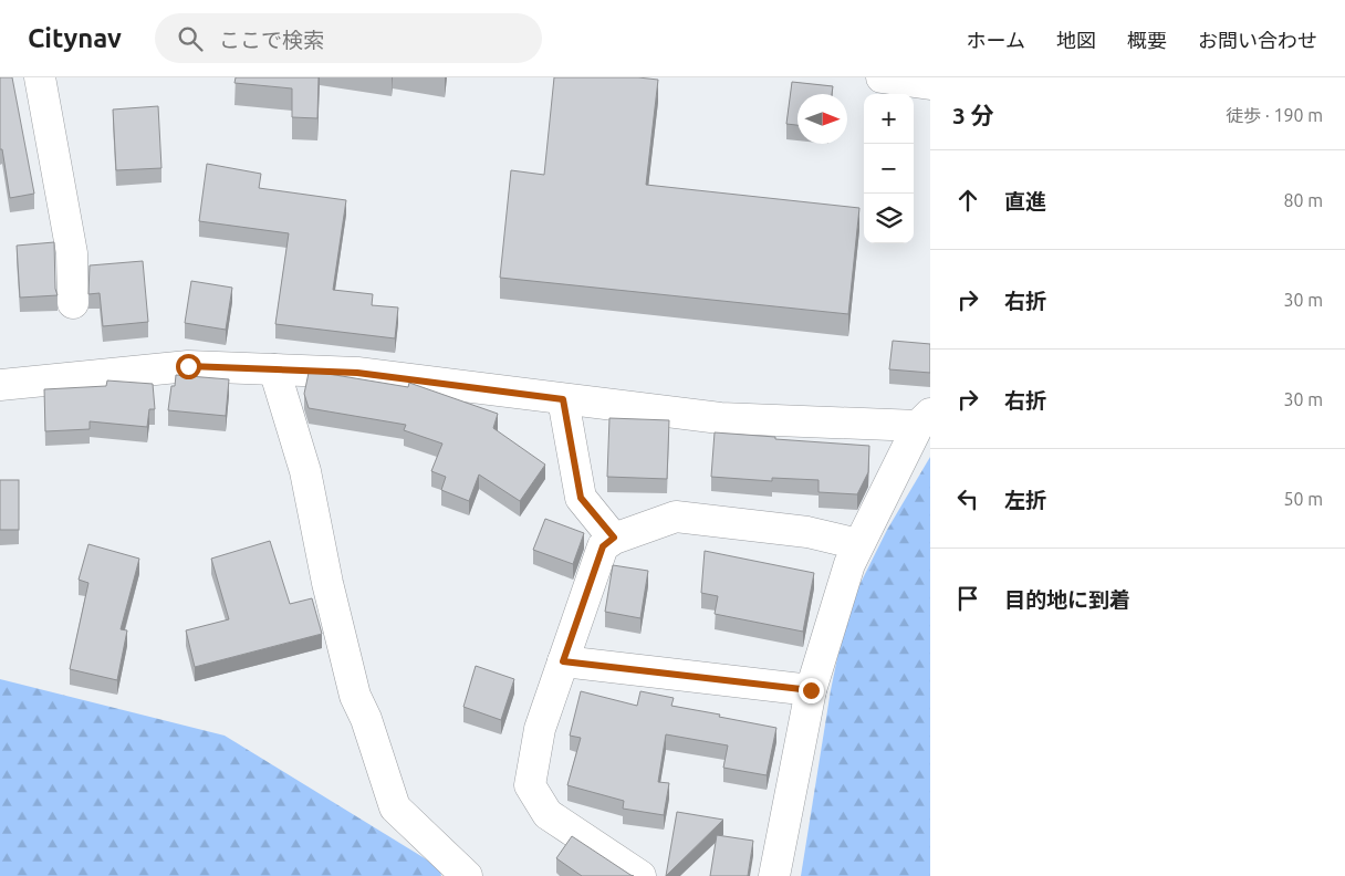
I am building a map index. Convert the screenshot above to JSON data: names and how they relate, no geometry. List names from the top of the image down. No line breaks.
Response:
{"north":"right","page":{"header":"Citynav","search":"ここで検索","nav":["ホーム","地図","概要","お問い合わせ"],"heading":["3 分","徒歩 · 190 m"],"map_buttons":["+","−"],"list":[["直進","80 m"],["右折","30 m"],["右折","30 m"],["左折","50 m"],"目的地に到着"]}}
